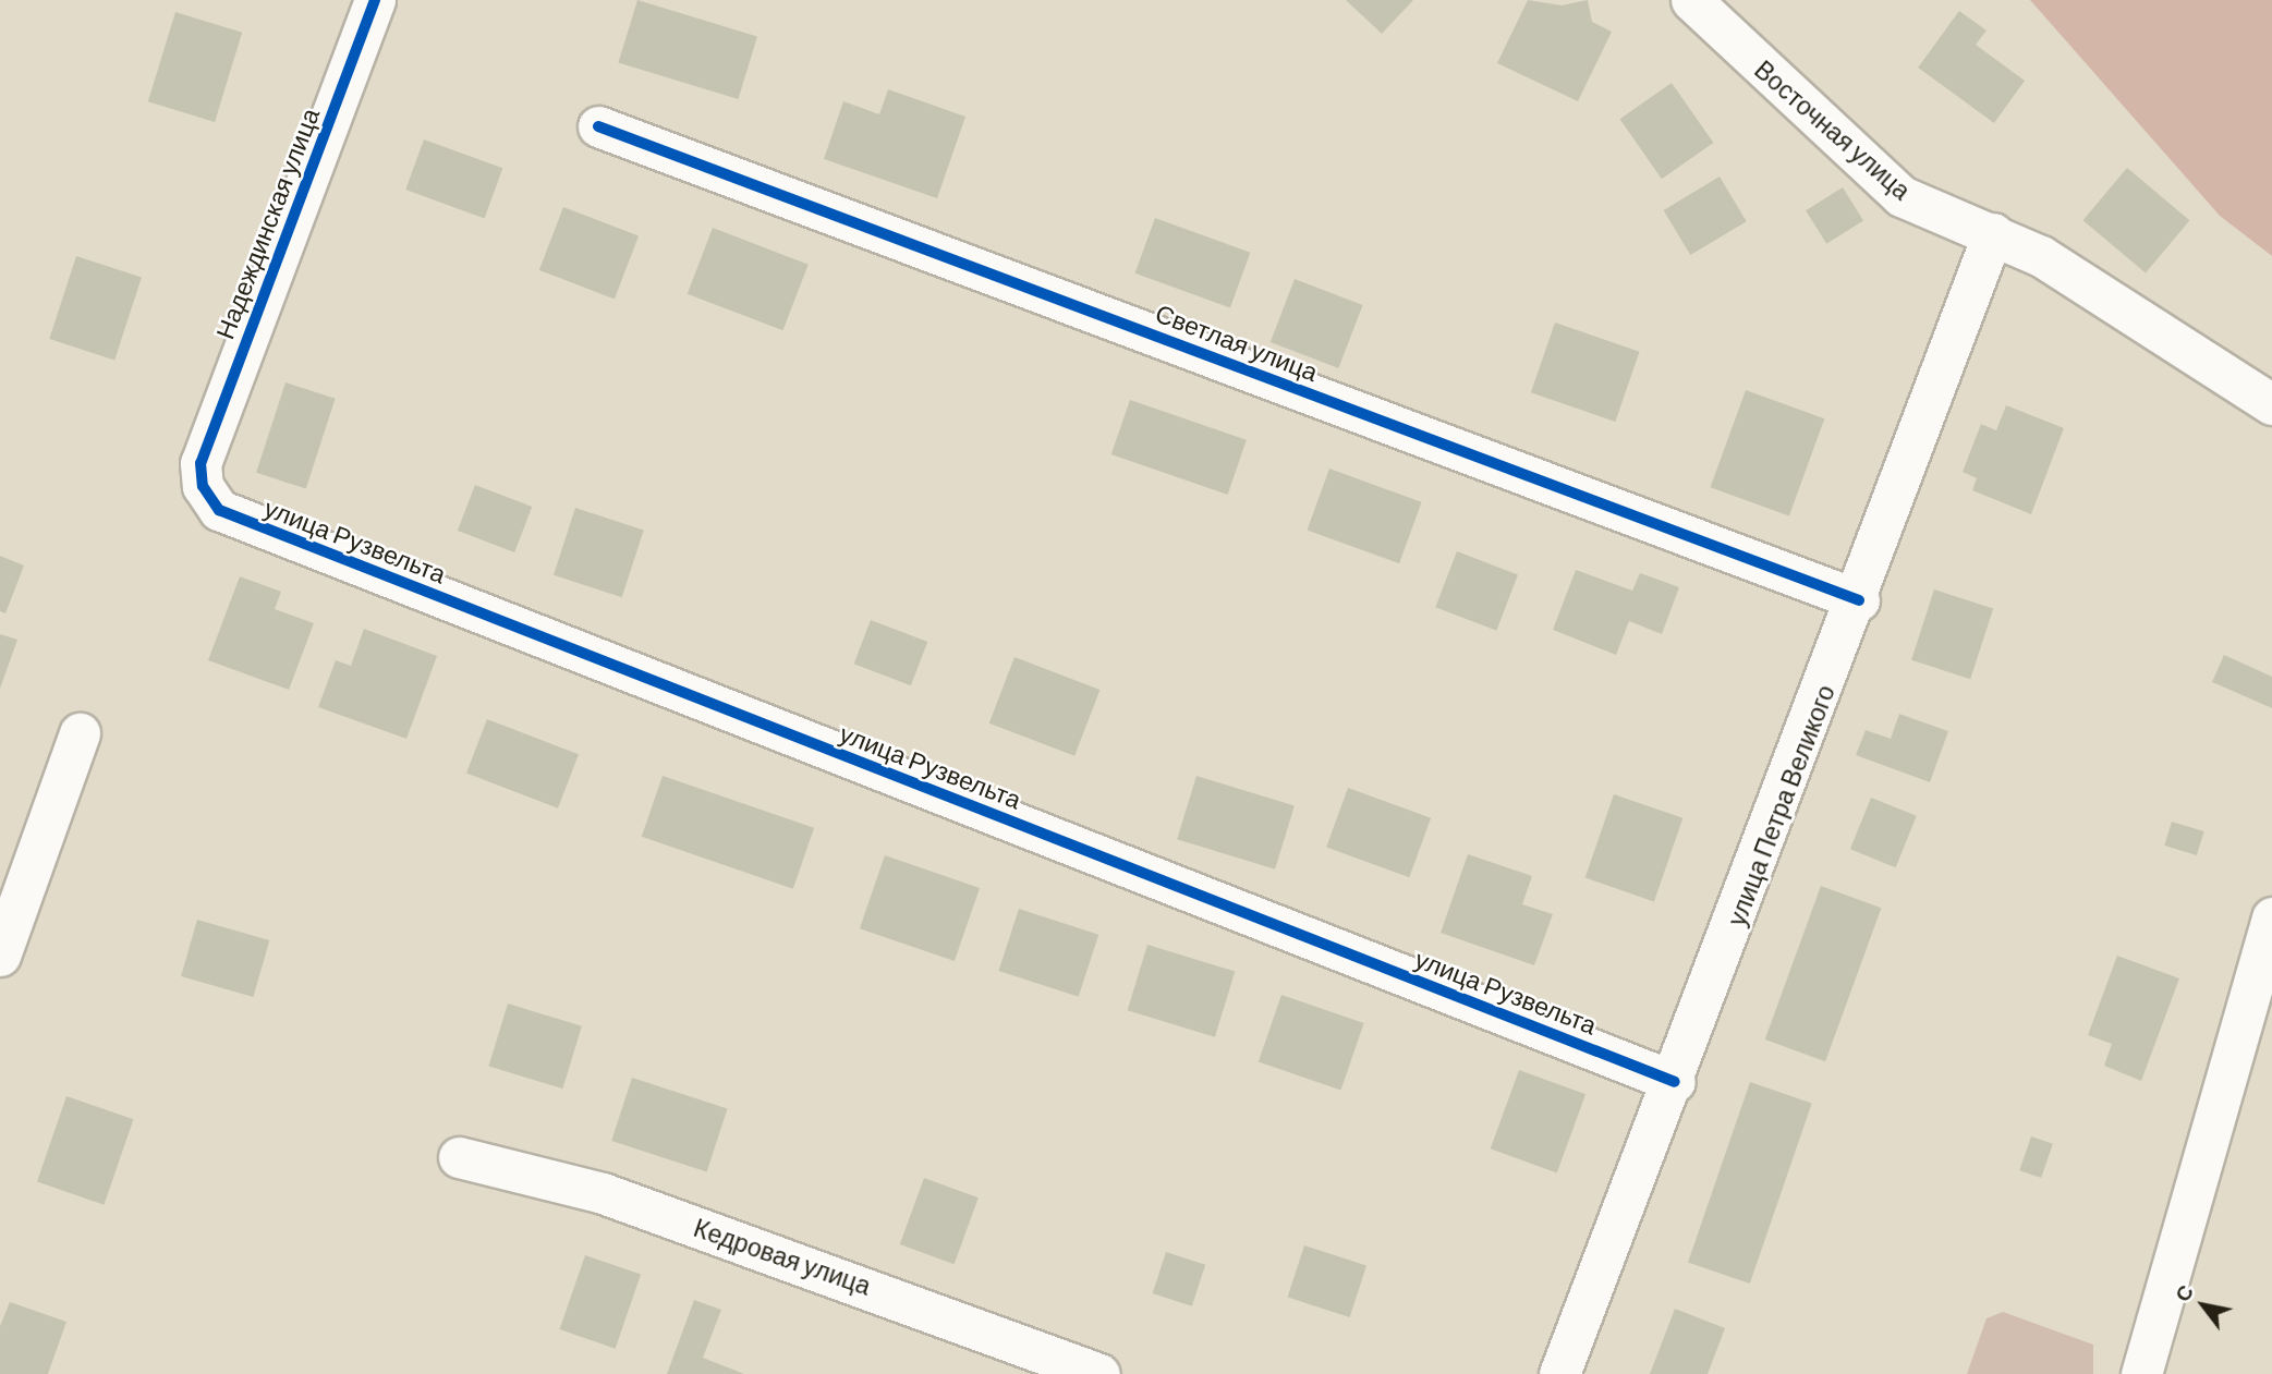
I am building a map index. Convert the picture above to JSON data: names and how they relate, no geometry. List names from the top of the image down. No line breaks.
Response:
{"streets":{"street":["Восточная улица","Надеждинская улица","Светлая улица","улица Рузвельта","улица Петра Великого","Кедровая улица"]},"crossings":[["Восточная улица","улица Петра Великого"],["Надеждинская улица","улица Рузвельта"],["Светлая улица","улица Петра Великого"],["улица Рузвельта","улица Петра Великого"]],"north":"top left"}
